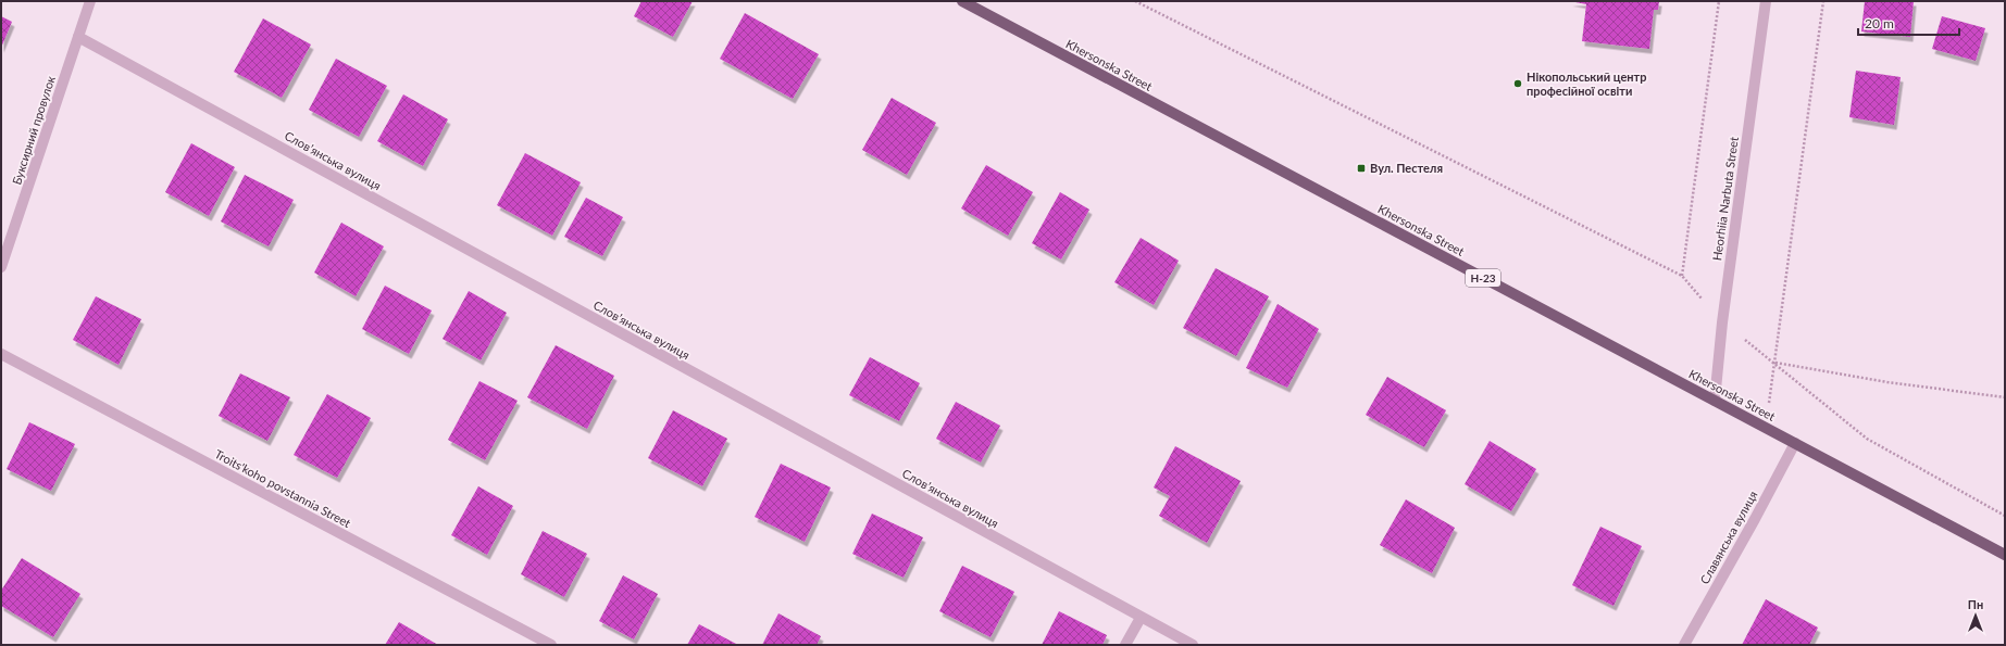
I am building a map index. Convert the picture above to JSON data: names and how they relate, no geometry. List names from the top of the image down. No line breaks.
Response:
{"streets":{"main road":["Khersonska Street","Н-23"],"street":["Буксирний провулок","Словʼянська вулиця","Heorhiia Narbuta Street","Troits'koho povstannia Street","Славянська вулиця"]},"crossings":[["Khersonska Street","Heorhiia Narbuta Street"],["Khersonska Street","Славянська вулиця"],["Буксирний провулок","Словʼянська вулиця"]],"places":{"other":["Нікопольський центр професійної освіти"],"transit":["Вул. Пестеля"]},"scale_bar":"20 m","north":"top"}
